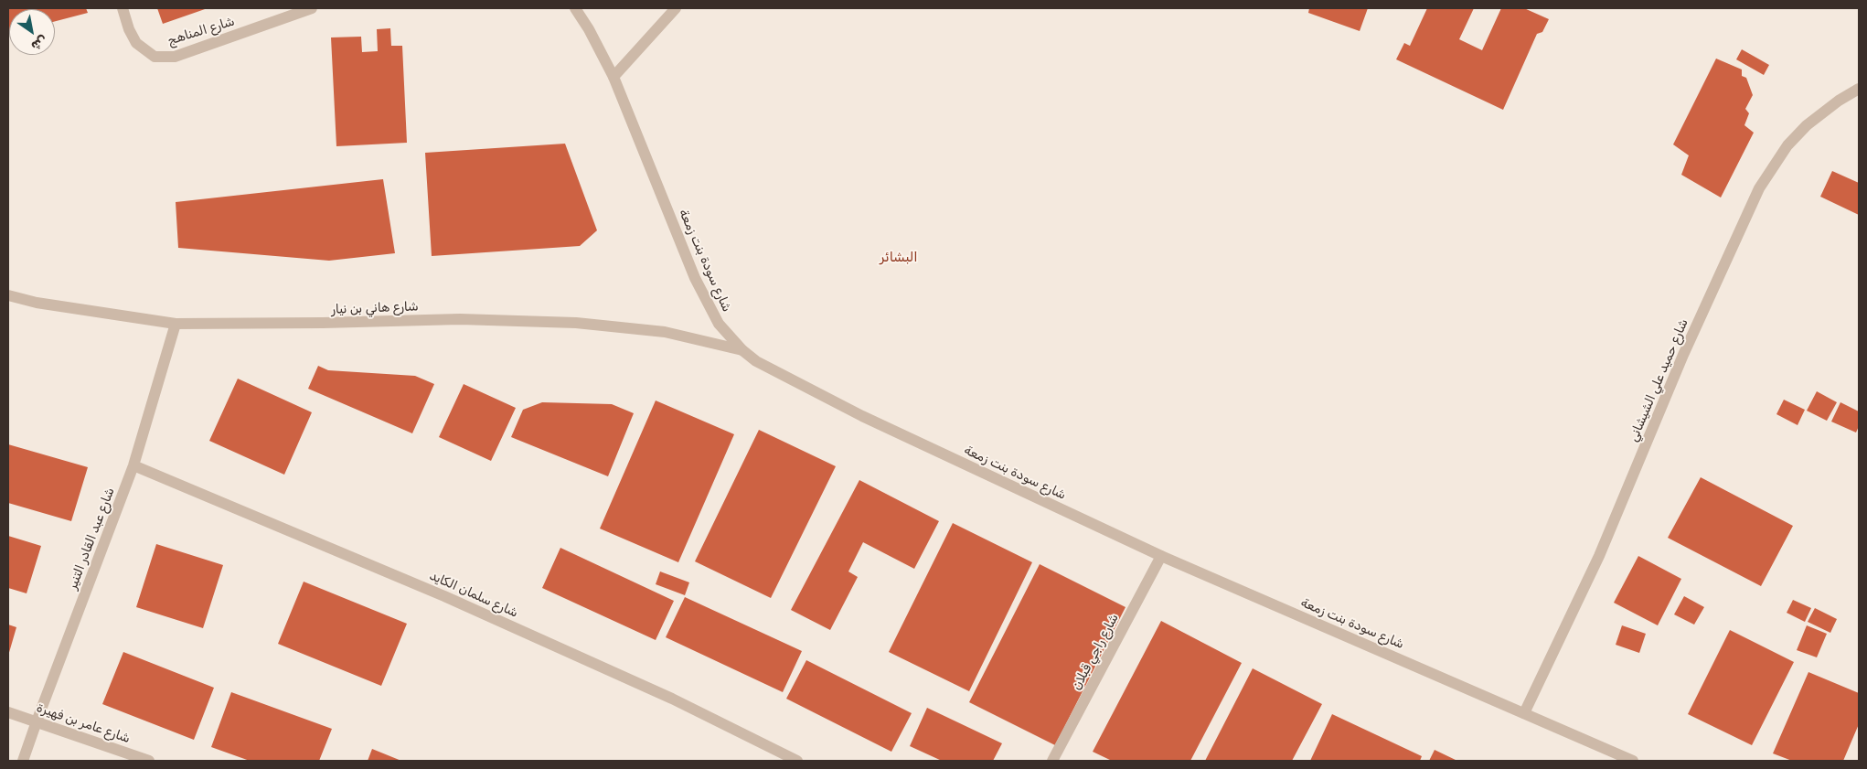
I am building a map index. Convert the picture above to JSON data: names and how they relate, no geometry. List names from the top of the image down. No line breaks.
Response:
{"streets":{"street":["شارع المناهج","شارع سودة بنت زمعة","شارع هاني بن نيار","شارع حميد علي الشيشاني","شارع عبد القادر التنير","شارع سلمان الكايد","شارع راجي قبلان","شارع عامر بن فهيرة"]},"crossings":[["شارع سودة بنت زمعة","شارع هاني بن نيار"],["شارع سودة بنت زمعة","شارع حميد علي الشيشاني"],["شارع سودة بنت زمعة","شارع راجي قبلان"],["شارع هاني بن نيار","شارع عبد القادر التنير"],["شارع عبد القادر التنير","شارع سلمان الكايد"],["شارع عبد القادر التنير","شارع عامر بن فهيرة"]],"districts":["البشائر"],"north":"bottom right"}
